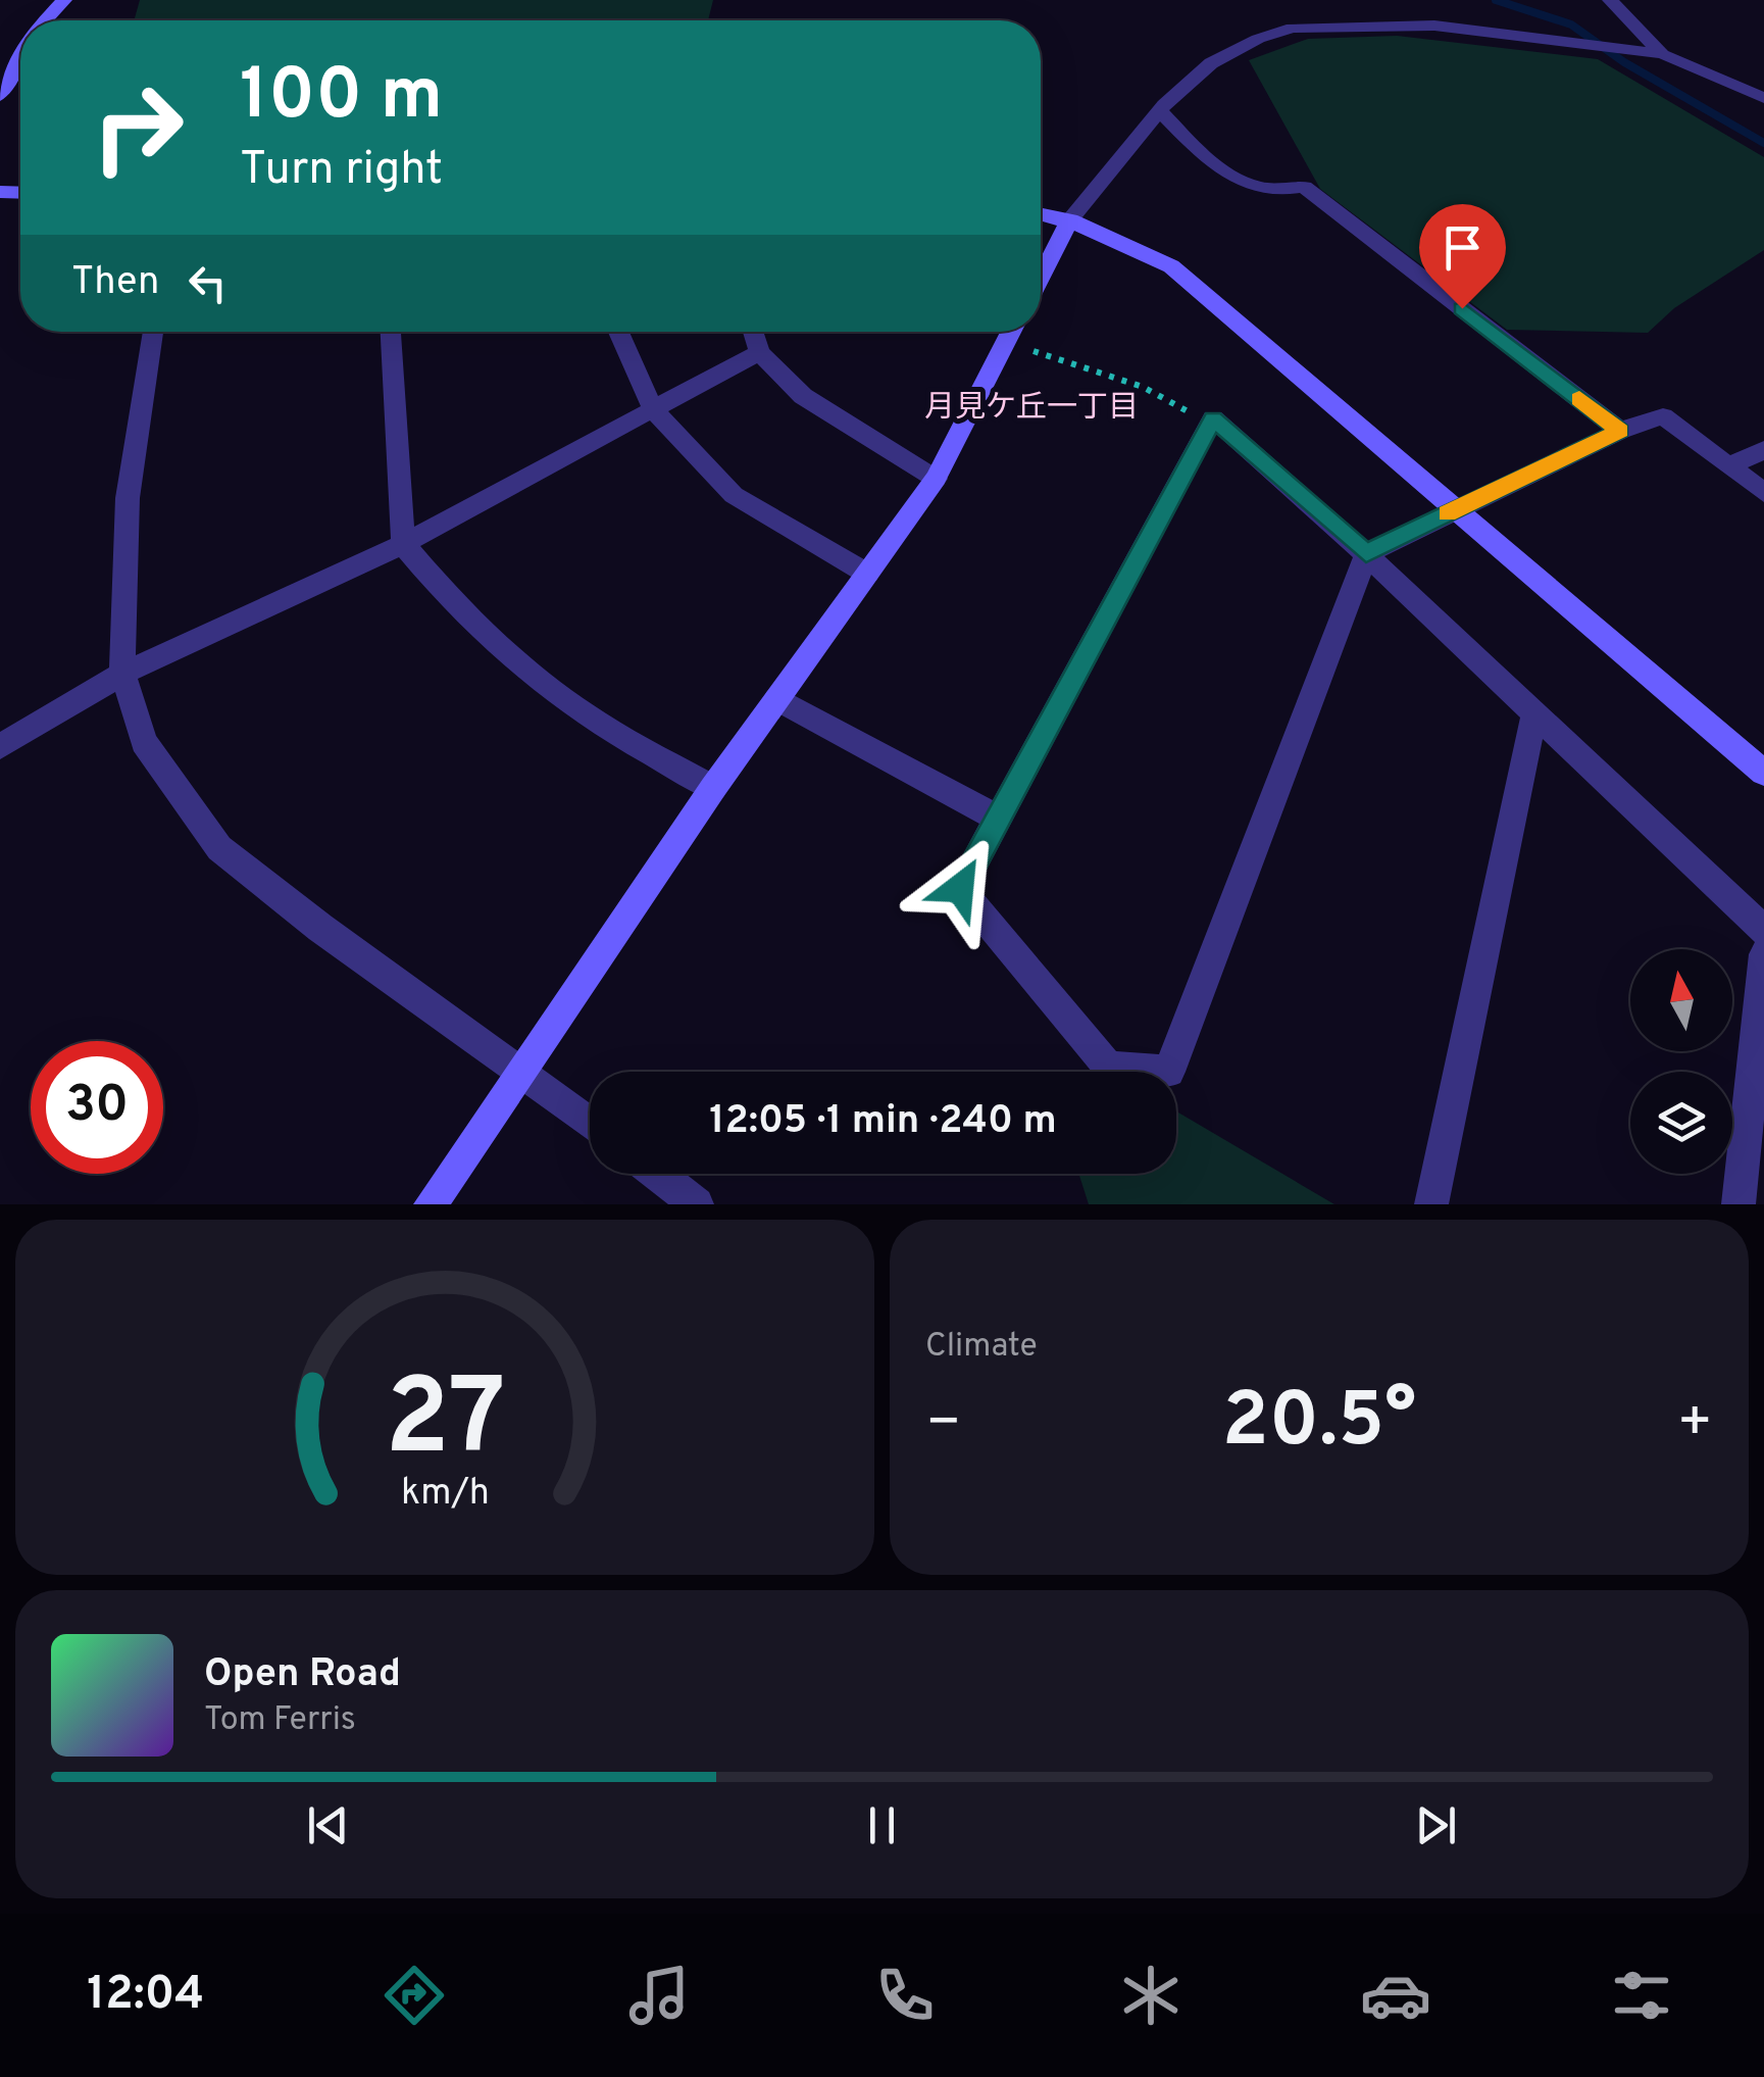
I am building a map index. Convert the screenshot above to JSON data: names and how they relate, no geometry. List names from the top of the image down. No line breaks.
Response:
{"districts":["月見ケ丘一丁目"],"north":"top","page":{"turn":["100 m","Turn right"],"then":"Then","limit":"30","trip":"12:05 · 1 min · 240 m","tile":"Climate","heat":["−","20.5°","+"],"song":["Open Road","Tom Ferris"],"tabs":"12:04","gauge":["27","km/h"]}}
